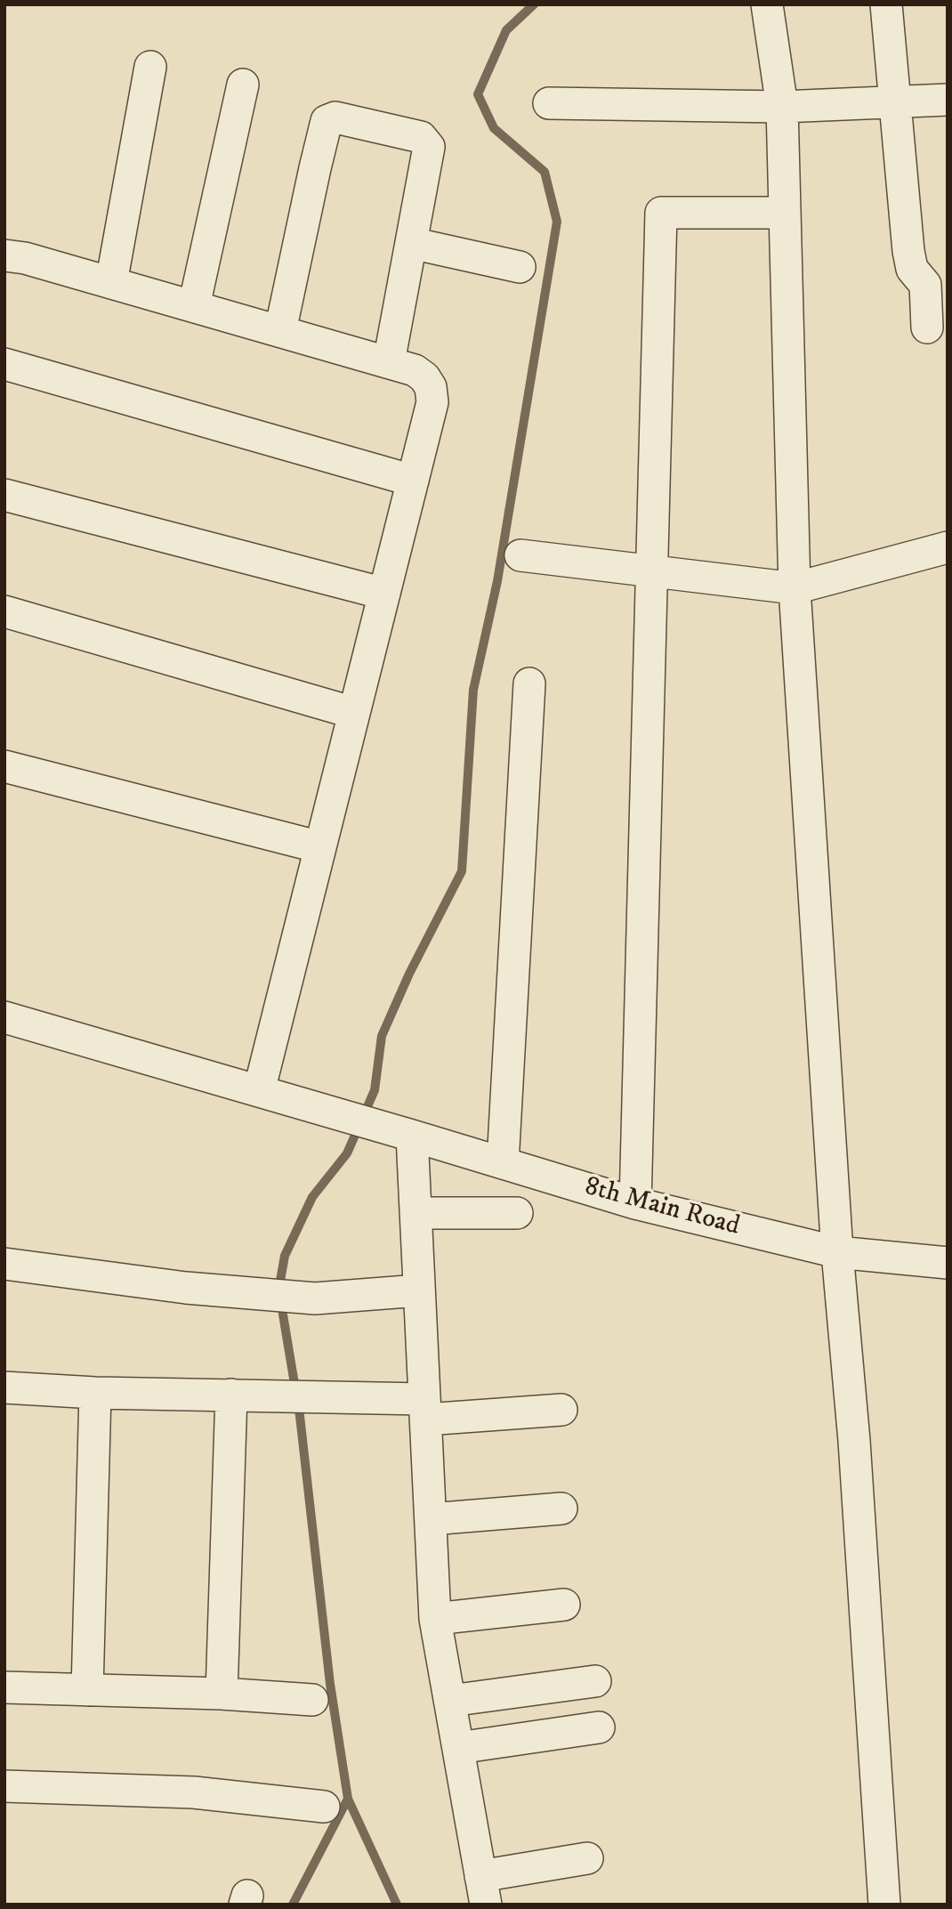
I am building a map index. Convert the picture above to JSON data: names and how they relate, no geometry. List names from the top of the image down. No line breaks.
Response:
{"streets":{"street":["8th Main Road"]}}
